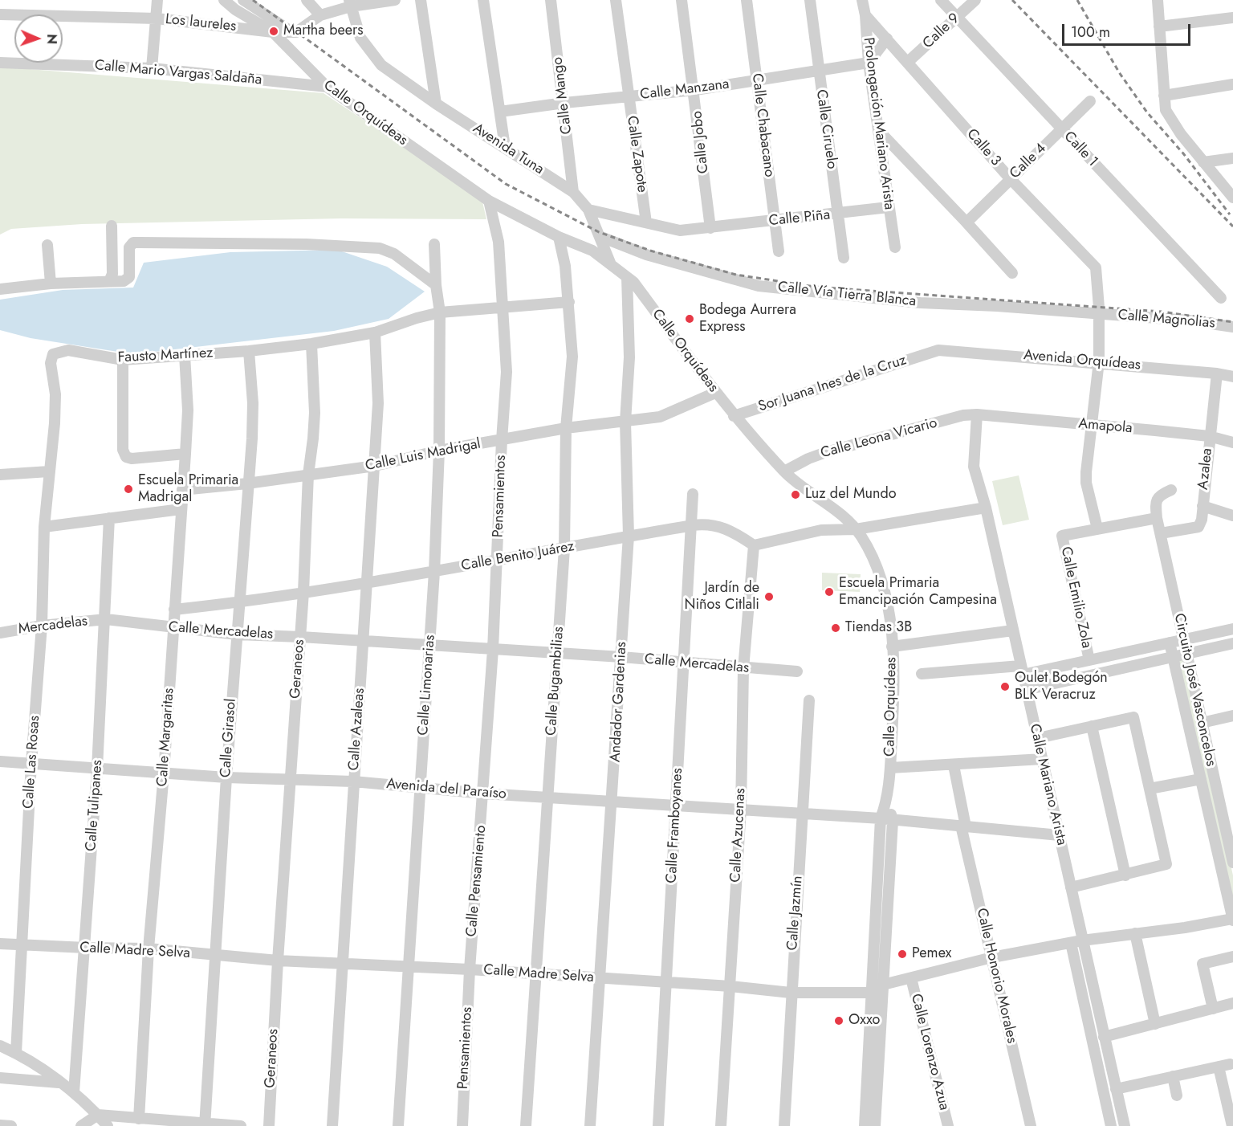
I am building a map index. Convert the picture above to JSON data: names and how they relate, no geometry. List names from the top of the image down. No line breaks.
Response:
{"streets":{"street":["Los laureles","Calle 9","Calle Mario Vargas Saldaña","Calle Manzana","Calle Mango","Calle Orquídeas","Prolongación Mariano Arista","Calle Chabacano","Calle Ciruelo","Calle Jobo","Calle 3","Avenida Tuna","Calle 1","Calle Zapote","Calle 4","Calle Piña","Calle Vía Tierra Blanca","Calle Magnolias","Fausto Martínez","Avenida Orquídeas","Sor Juana Ines de la Cruz","Amapola","Calle Leona Vicario","Calle Luis Madrigal","Azalea","Pensamientos","Calle Benito Juárez","Calle Emilio Zola","Mercadelas","Calle Mercadelas","Geraneos","Calle Bugambilias","Calle Limonarias","Circuito José Vasconcelos","Andador Gardenias","Calle Azaleas","Calle Margaritas","Calle Girasol","Calle Las Rosas","Calle Mariano Arista","Avenida del Paraíso","Calle Tulipanes","Calle Framboyanes","Calle Azucenas","Calle Pensamiento","Calle Jazmín","Calle Madre Selva","Calle Honorio Morales","Calle Lorenzo Azua"]},"crossings":[["Los laureles","Calle Orquídeas"],["Los laureles","Avenida Tuna"],["Calle 9","Calle 3"],["Calle 9","Calle 1"],["Calle Mario Vargas Saldaña","Calle Orquídeas"],["Calle Manzana","Calle Mango"],["Calle Manzana","Prolongación Mariano Arista"],["Calle Manzana","Calle Chabacano"],["Calle Manzana","Calle Ciruelo"],["Calle Manzana","Calle Jobo"],["Calle Manzana","Calle Zapote"],["Calle Mango","Avenida Tuna"],["Calle Orquídeas","Avenida Tuna"],["Calle Orquídeas","Sor Juana Ines de la Cruz"],["Calle Orquídeas","Calle Leona Vicario"],["Calle Orquídeas","Calle Luis Madrigal"],["Calle Orquídeas","Pensamientos"],["Calle Orquídeas","Calle Bugambilias"],["Calle Orquídeas","Andador Gardenias"],["Calle Orquídeas","Avenida del Paraíso"],["Calle Orquídeas","Calle Madre Selva"],["Prolongación Mariano Arista","Calle 3"],["Prolongación Mariano Arista","Calle Piña"],["Calle Chabacano","Calle Piña"],["Calle Ciruelo","Calle Piña"],["Calle Jobo","Calle Piña"],["Calle 3","Calle 4"],["Calle 3","Calle Vía Tierra Blanca"],["Calle 3","Calle Magnolias"],["Avenida Tuna","Calle Vía Tierra Blanca"],["Calle 1","Calle 4"],["Calle Vía Tierra Blanca","Calle Magnolias"],["Fausto Martínez","Geraneos"],["Fausto Martínez","Calle Margaritas"],["Fausto Martínez","Calle Girasol"],["Fausto Martínez","Calle Las Rosas"],["Avenida Orquídeas","Sor Juana Ines de la Cruz"],["Avenida Orquídeas","Azalea"],["Amapola","Calle Leona Vicario"],["Amapola","Azalea"],["Amapola","Calle Mariano Arista"],["Calle Leona Vicario","Calle Mariano Arista"],["Calle Luis Madrigal","Pensamientos"],["Calle Luis Madrigal","Geraneos"],["Calle Luis Madrigal","Calle Bugambilias"],["Calle Luis Madrigal","Calle Limonarias"],["Calle Luis Madrigal","Andador Gardenias"],["Calle Luis Madrigal","Calle Azaleas"],["Calle Luis Madrigal","Calle Margaritas"],["Calle Luis Madrigal","Calle Girasol"],["Azalea","Circuito José Vasconcelos"],["Pensamientos","Calle Benito Juárez"],["Pensamientos","Calle Mercadelas"],["Pensamientos","Avenida del Paraíso"],["Pensamientos","Calle Pensamiento"],["Pensamientos","Calle Madre Selva"],["Calle Benito Juárez","Geraneos"],["Calle Benito Juárez","Calle Bugambilias"],["Calle Benito Juárez","Calle Limonarias"],["Calle Benito Juárez","Andador Gardenias"],["Calle Benito Juárez","Calle Azaleas"],["Calle Benito Juárez","Calle Margaritas"],["Calle Benito Juárez","Calle Girasol"],["Calle Benito Juárez","Calle Framboyanes"],["Calle Benito Juárez","Calle Azucenas"],["Mercadelas","Calle Mercadelas"],["Mercadelas","Calle Las Rosas"],["Mercadelas","Calle Tulipanes"],["Calle Mercadelas","Geraneos"],["Calle Mercadelas","Calle Bugambilias"],["Calle Mercadelas","Calle Limonarias"],["Calle Mercadelas","Andador Gardenias"],["Calle Mercadelas","Calle Azaleas"],["Calle Mercadelas","Calle Margaritas"],["Calle Mercadelas","Calle Girasol"],["Calle Mercadelas","Calle Tulipanes"],["Calle Mercadelas","Calle Framboyanes"],["Calle Mercadelas","Calle Azucenas"],["Geraneos","Avenida del Paraíso"],["Geraneos","Calle Madre Selva"],["Calle Bugambilias","Avenida del Paraíso"],["Calle Bugambilias","Calle Madre Selva"],["Calle Limonarias","Avenida del Paraíso"],["Calle Limonarias","Calle Madre Selva"],["Andador Gardenias","Avenida del Paraíso"],["Andador Gardenias","Calle Madre Selva"],["Calle Azaleas","Avenida del Paraíso"],["Calle Azaleas","Calle Madre Selva"],["Calle Margaritas","Avenida del Paraíso"],["Calle Margaritas","Calle Madre Selva"],["Calle Girasol","Avenida del Paraíso"],["Calle Girasol","Calle Madre Selva"],["Calle Las Rosas","Avenida del Paraíso"],["Calle Las Rosas","Calle Madre Selva"],["Calle Mariano Arista","Avenida del Paraíso"],["Avenida del Paraíso","Calle Tulipanes"],["Avenida del Paraíso","Calle Framboyanes"],["Avenida del Paraíso","Calle Azucenas"],["Avenida del Paraíso","Calle Pensamiento"],["Avenida del Paraíso","Calle Jazmín"],["Avenida del Paraíso","Calle Honorio Morales"],["Calle Tulipanes","Calle Madre Selva"],["Calle Framboyanes","Calle Madre Selva"],["Calle Azucenas","Calle Madre Selva"],["Calle Pensamiento","Calle Madre Selva"],["Calle Jazmín","Calle Madre Selva"]],"places":["Martha beers","Bodega Aurrera Express","Escuela Primaria Madrigal","Luz del Mundo","Escuela Primaria Emancipación Campesina","Jardín de Niños Citlali","Tiendas 3B","Oulet Bodegón BLK Veracruz","Pemex","Oxxo"],"scale_bar":"100 m","north":"right"}
